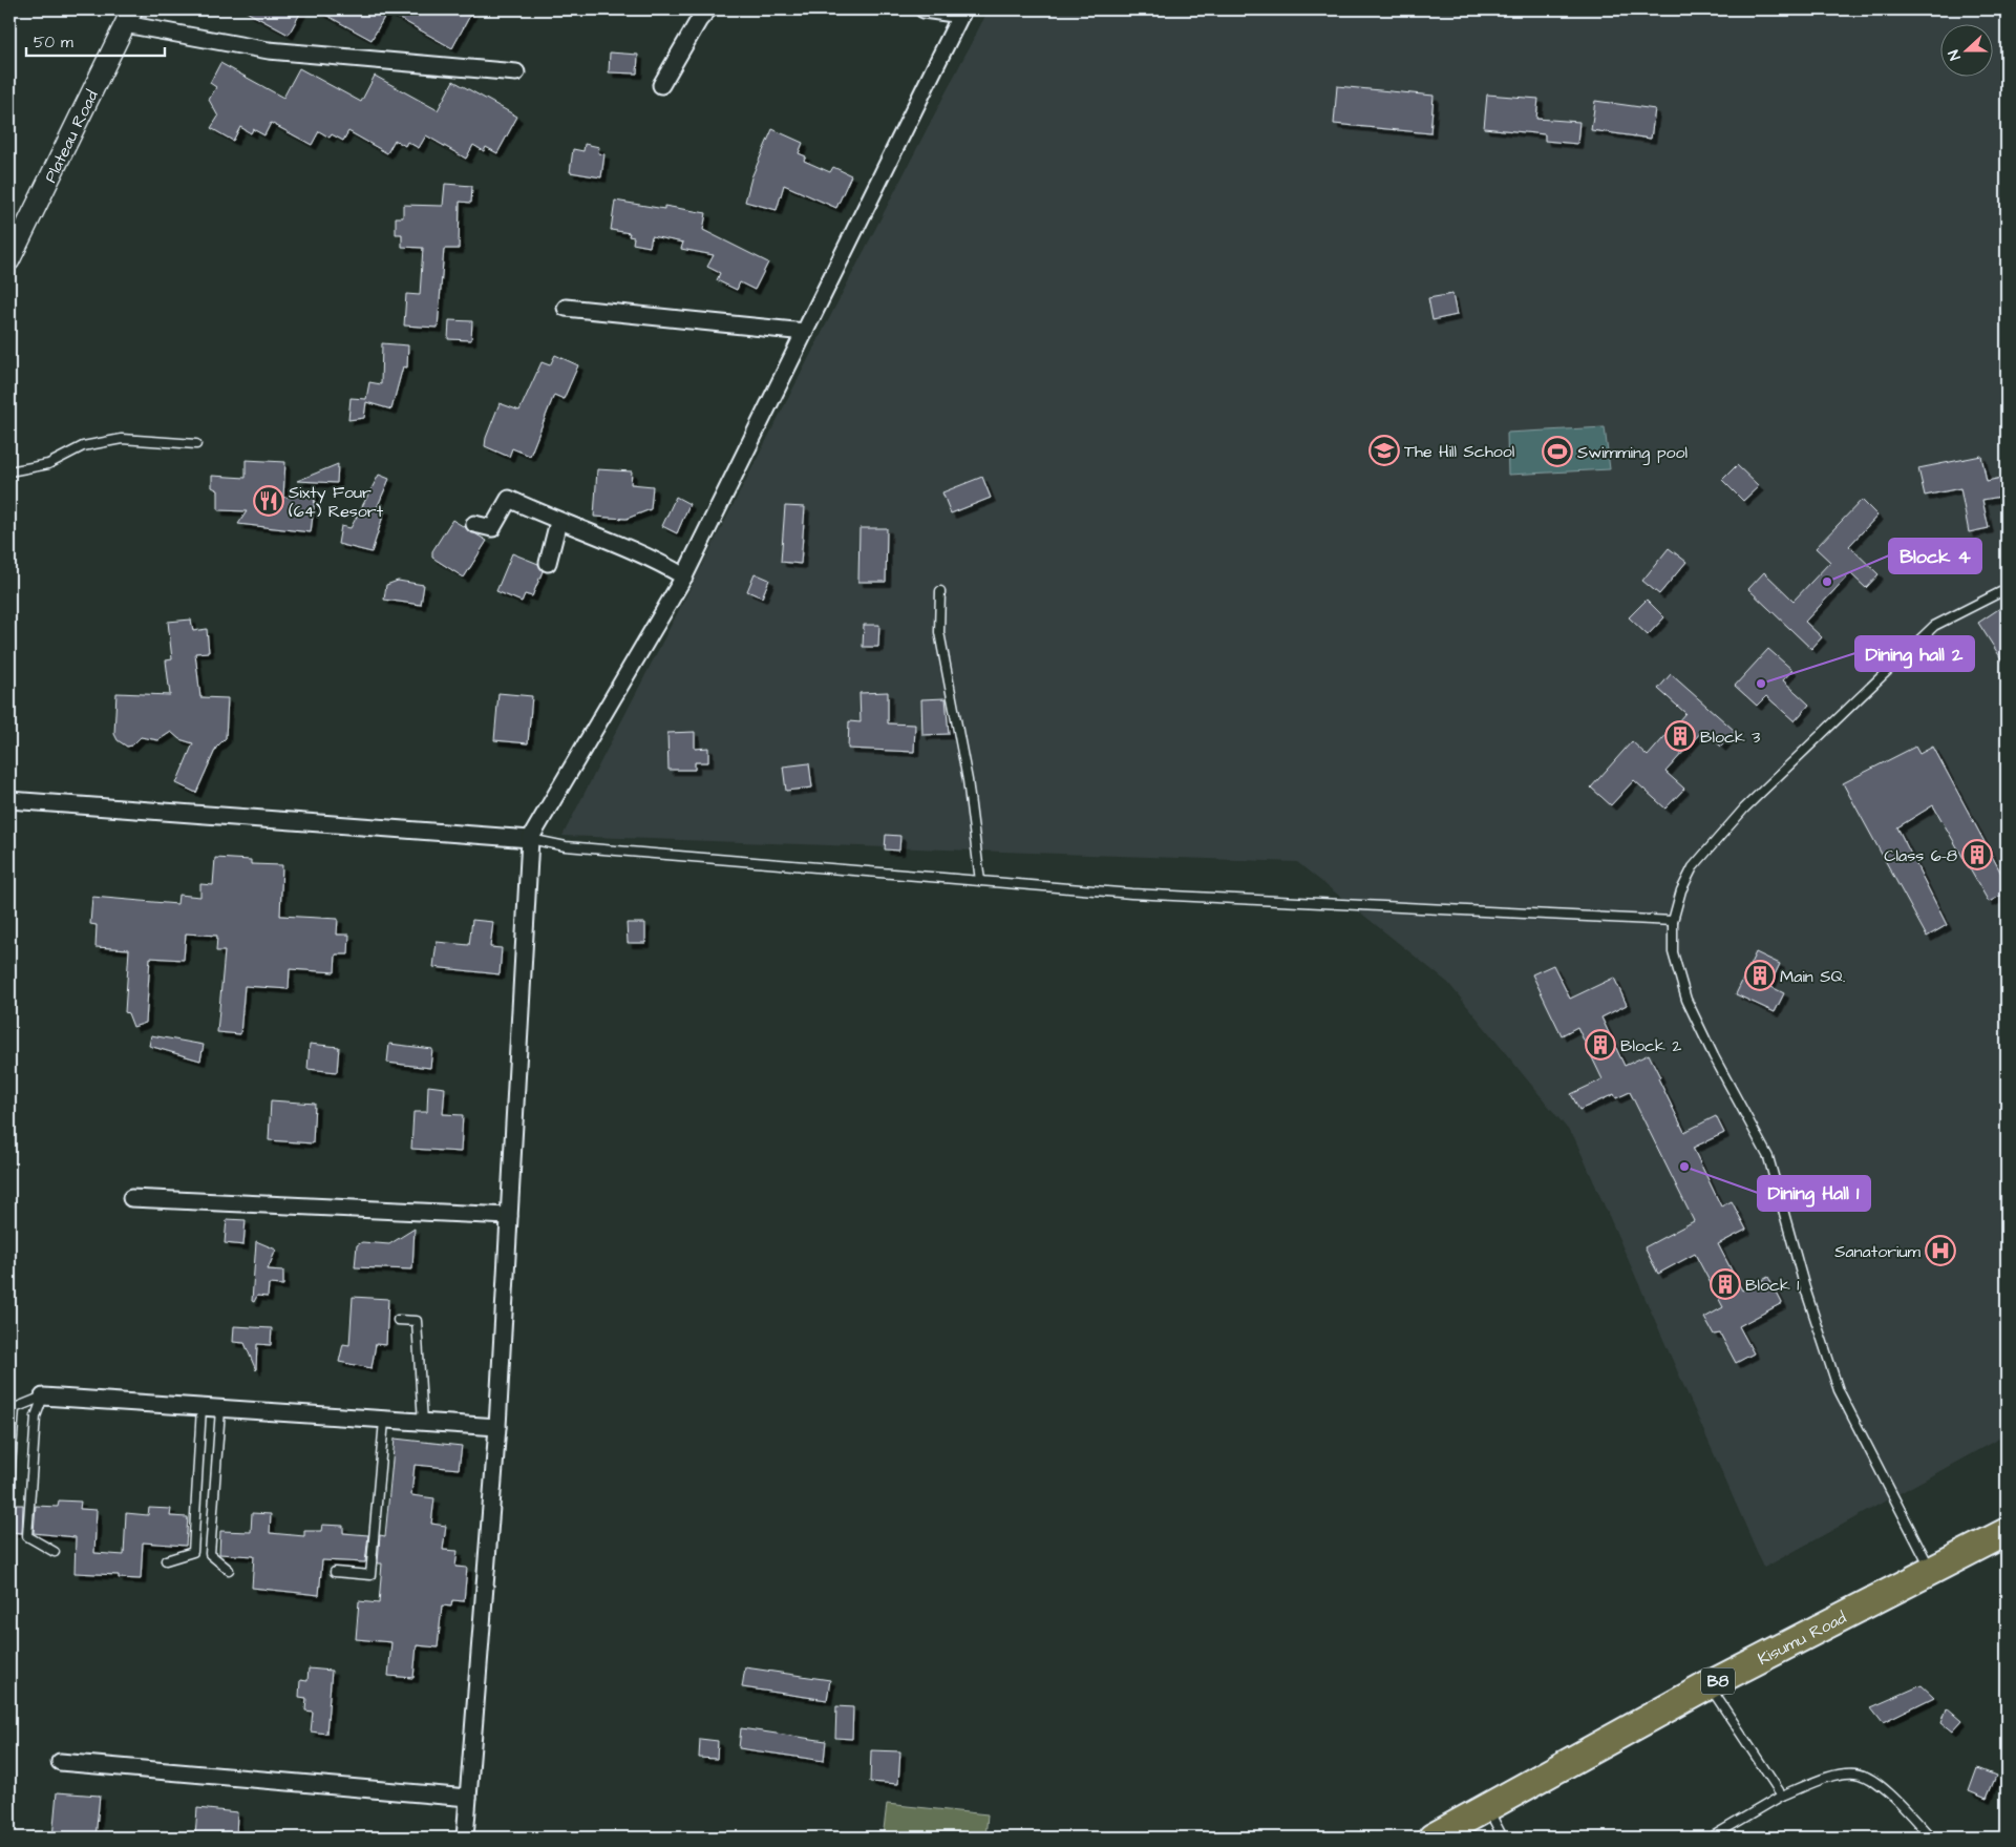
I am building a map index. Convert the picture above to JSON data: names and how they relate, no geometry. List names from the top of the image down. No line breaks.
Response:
{"streets":{"highway":["Kisumu Road","B8"],"street":["Plateau Road"]},"places":{"school or university":["The Hill School"],"sports":["Swimming pool"],"restaurant":["Sixty Four (64) Resort"],"other":["Block 4","Dining hall 2","Dining Hall 1"],"building":["Block 3","Class 6-8","Main SQ.","Block 2","Block 1"],"hospital":["Sanatorium"]},"scale_bar":"50 m","north":"left"}
